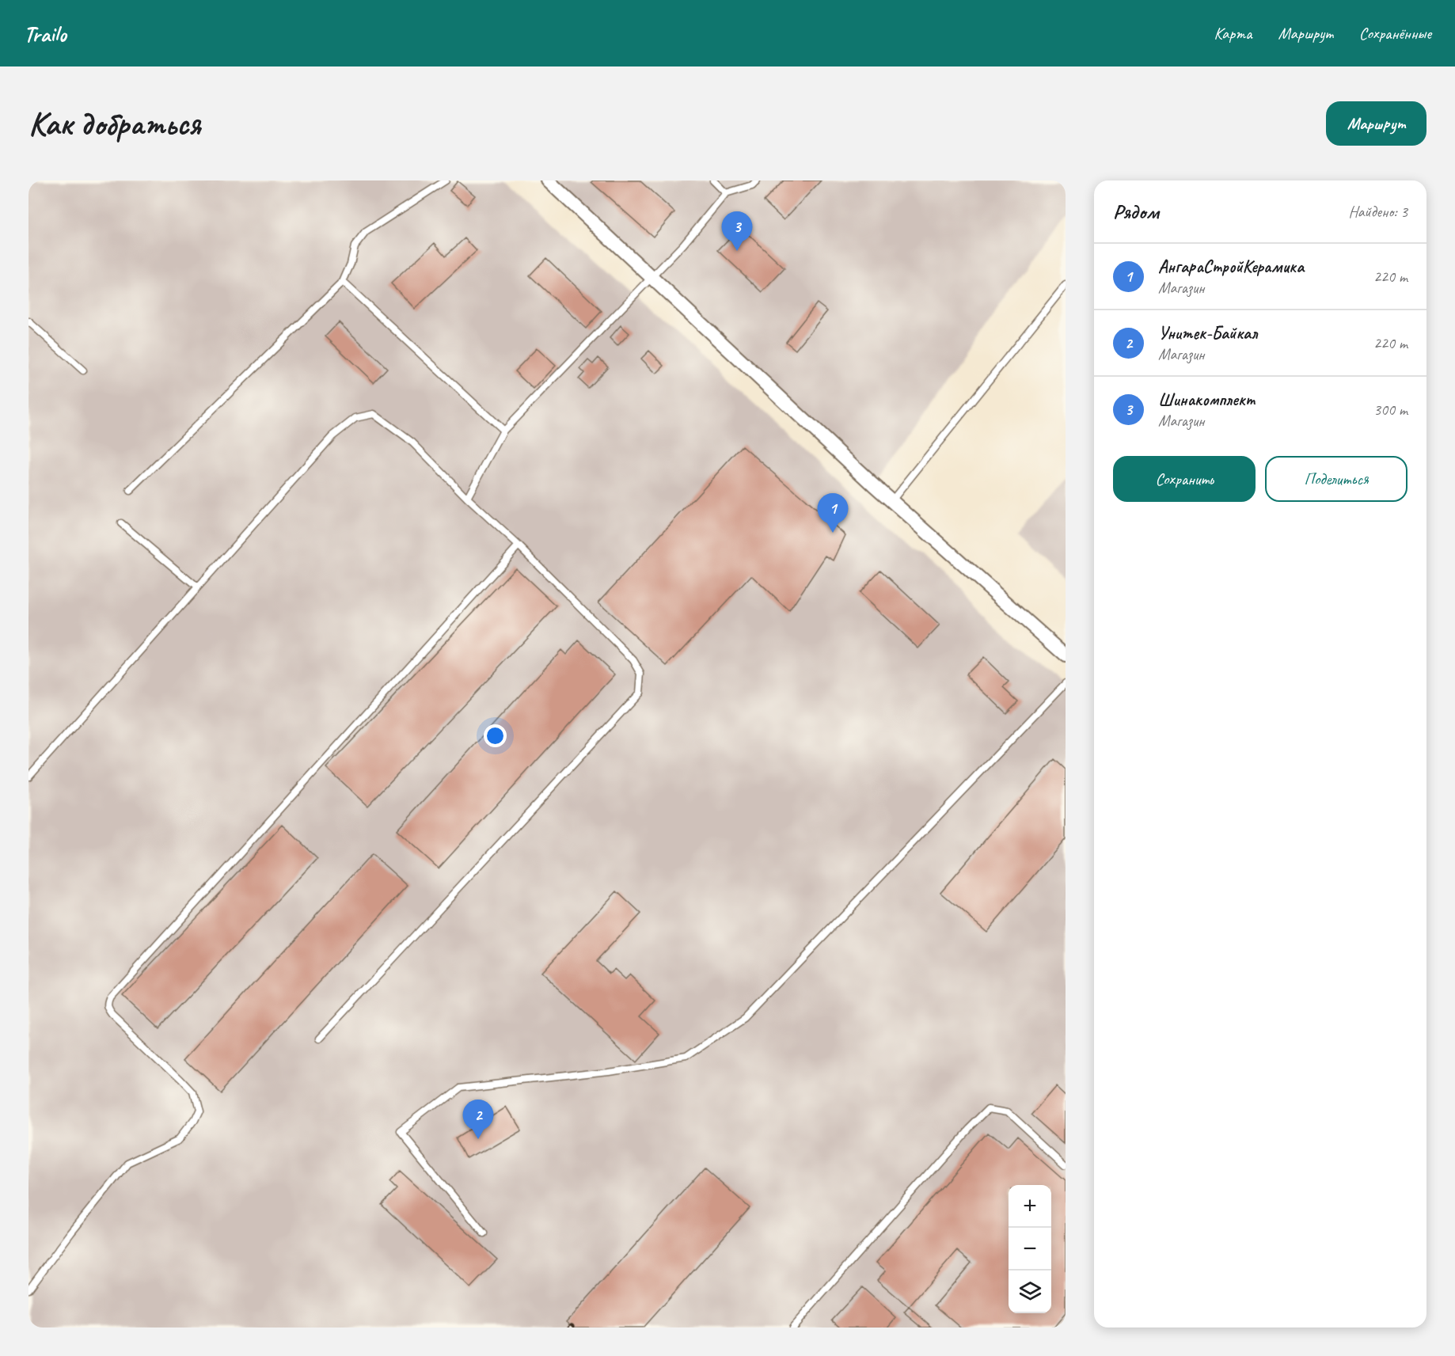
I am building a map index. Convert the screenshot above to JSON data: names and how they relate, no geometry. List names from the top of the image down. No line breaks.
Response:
{"page":{"header":"Trailo","nav":["Карта","Маршрут","Сохранённые"],"buttons":["Маршрут",["Сохранить","Поделиться"]],"title":"Как добраться","heading":["Рядом","Найдено: 3"],"pins":["3","1","2"],"list":[{"mark":"1","name":"АнгараСтройКерамика","note":"Магазин","value":"220 m"},{"mark":"2","name":"Унитек-Байкал","note":"Магазин","value":"220 m"},{"mark":"3","name":"Шинакомплект","note":"Магазин","value":"300 m"}],"map_buttons":["+","−"]}}
